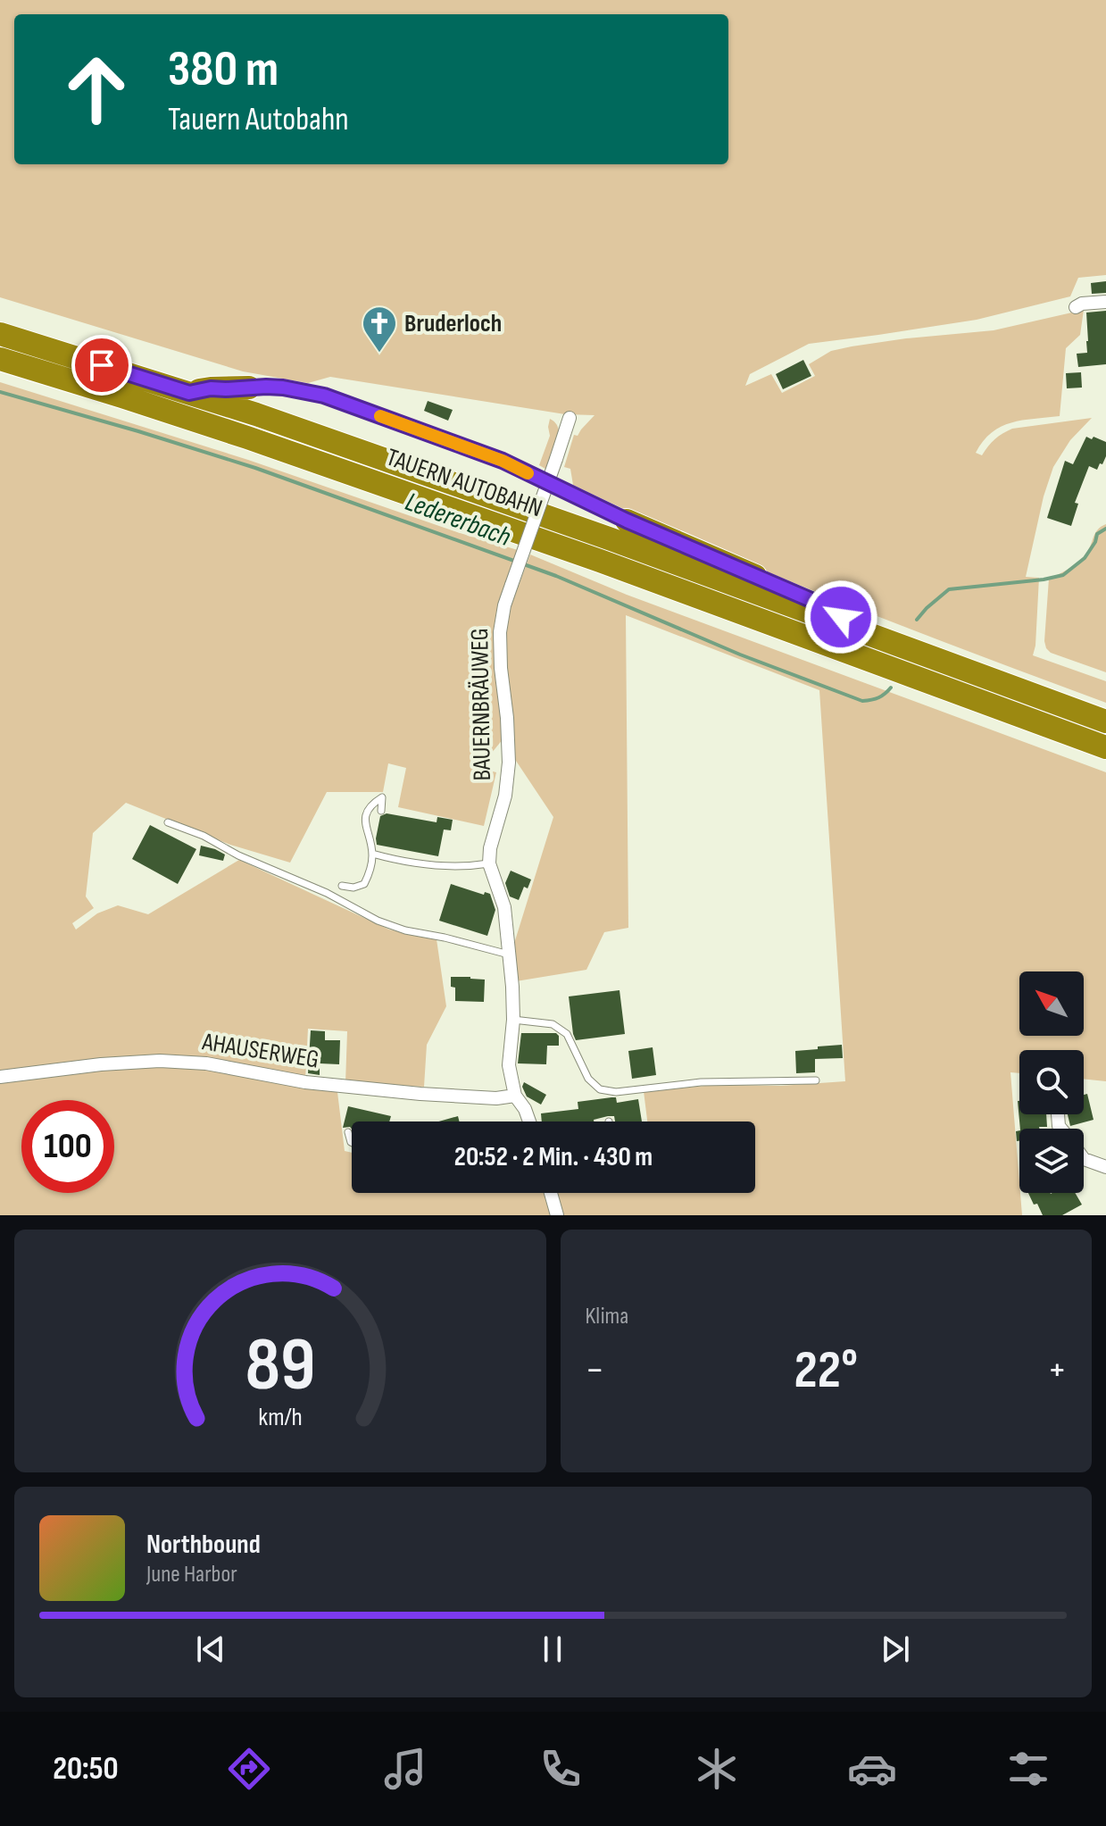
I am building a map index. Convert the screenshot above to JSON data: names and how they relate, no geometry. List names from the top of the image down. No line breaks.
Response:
{"streets":{"highway":["TAUERN AUTOBAHN"],"street":["BAUERNBRÄUWEG","AHAUSERWEG"]},"crossings":[["BAUERNBRÄUWEG","AHAUSERWEG"]],"water":["Ledererbach"],"places":{"church":["Bruderloch"]},"north":"top left","page":{"turn":["380 m","Tauern Autobahn"],"limit":"100","trip":"20:52 · 2 Min. · 430 m","tile":"Klima","heat":["−","22°","+"],"song":["Northbound","June Harbor"],"tabs":"20:50","gauge":["89","km/h"]}}
